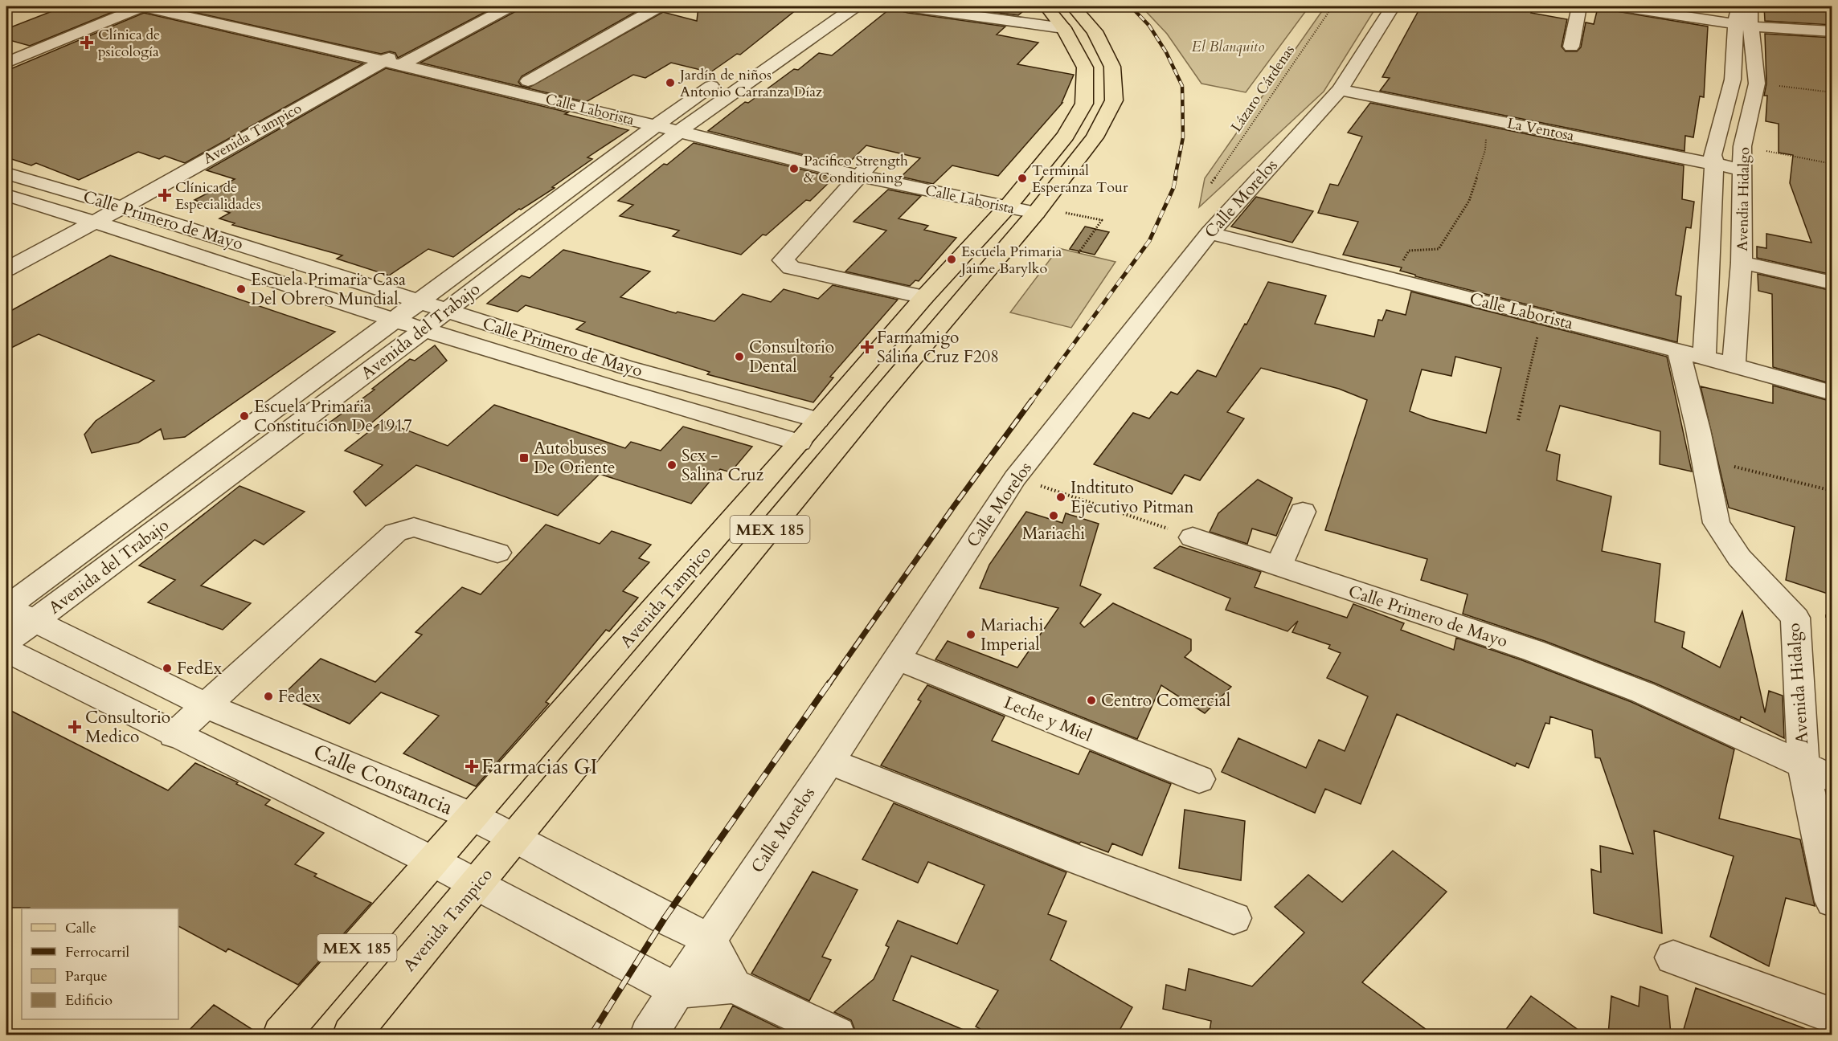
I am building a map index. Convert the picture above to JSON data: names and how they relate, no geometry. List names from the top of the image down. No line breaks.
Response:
{"streets":{"main road":["Avenida Tampico","MEX 185"],"street":["Calle Laborista","La Ventosa","Calle Morelos","Avendia Hidalgo","Calle Primero de Mayo","Avenida del Trabajo","Avenida Hidalgo","Leche y Miel","Calle Constancia"],"path":["Lázaro Cárdenas"]},"crossings":[["Calle Laborista","Avenida Tampico"],["Calle Laborista","Calle Morelos"],["Calle Laborista","Avendia Hidalgo"],["Calle Laborista","Avenida del Trabajo"],["Calle Laborista","Avenida Hidalgo"],["La Ventosa","Calle Morelos"],["La Ventosa","Avendia Hidalgo"],["Avenida Tampico","Calle Primero de Mayo"],["Avenida Tampico","Calle Constancia"],["Calle Morelos","Leche y Miel"],["Calle Morelos","Calle Constancia"],["Avendia Hidalgo","Avenida Hidalgo"],["Calle Primero de Mayo","Avenida del Trabajo"],["Calle Primero de Mayo","Avenida Hidalgo"],["Avenida del Trabajo","Calle Constancia"]],"parks":["El Blanquito"],"places":{"health":["Clínica de psicología","Clínica de Especialidades","Farmamigo Salina Cruz F208","Consultorio Medico","Farmacias GI"],"other":["Jardín de niños Antonio Carranza Díaz","Pacifico Strength & Conditioning","Terminal Esperanza Tour","Escuela Primaria Jaime Barylko","Escuela Primaria Casa Del Obrero Mundial","Consultorio Dental","Escuela Primaria Constitucion De 1917","Scx - Salina Cruz","Indtituto Ejecutivo Pitman","Mariachi","Mariachi Imperial","FedEx","Fedex","Centro Comercial"],"transit":["Autobuses De Oriente"]},"legend":["Calle","Ferrocarril","Parque","Edificio"]}
